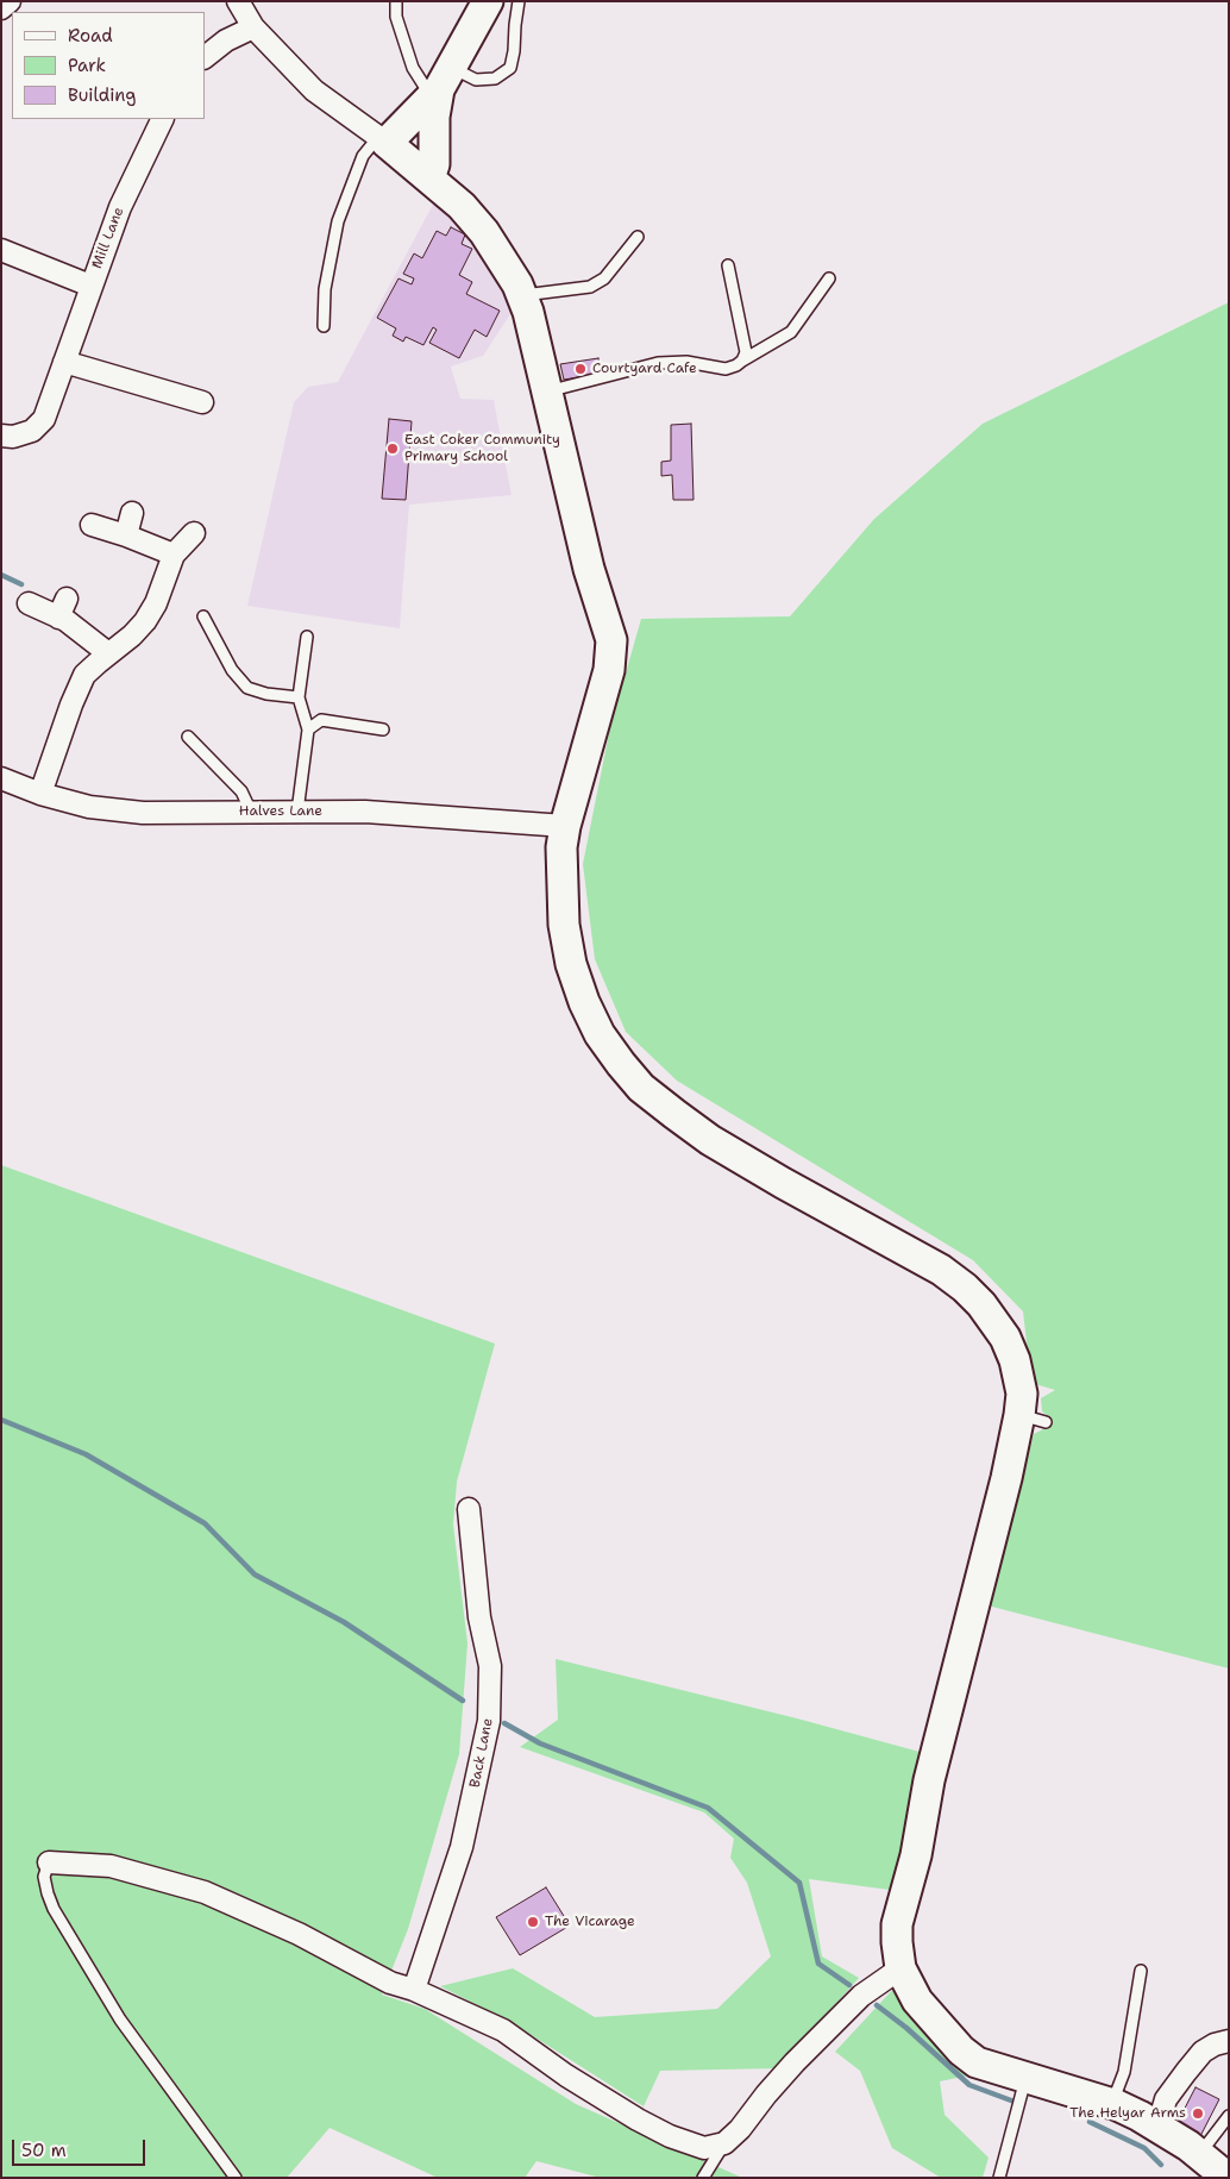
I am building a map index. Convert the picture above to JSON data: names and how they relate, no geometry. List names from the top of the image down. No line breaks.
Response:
{"streets":{"street":["Mill Lane","Halves Lane","Back Lane"]},"places":["Courtyard Cafe","East Coker Community Primary School","The Vicarage","The Helyar Arms"],"legend":["Road","Park","Building"],"scale_bar":"50 m"}
